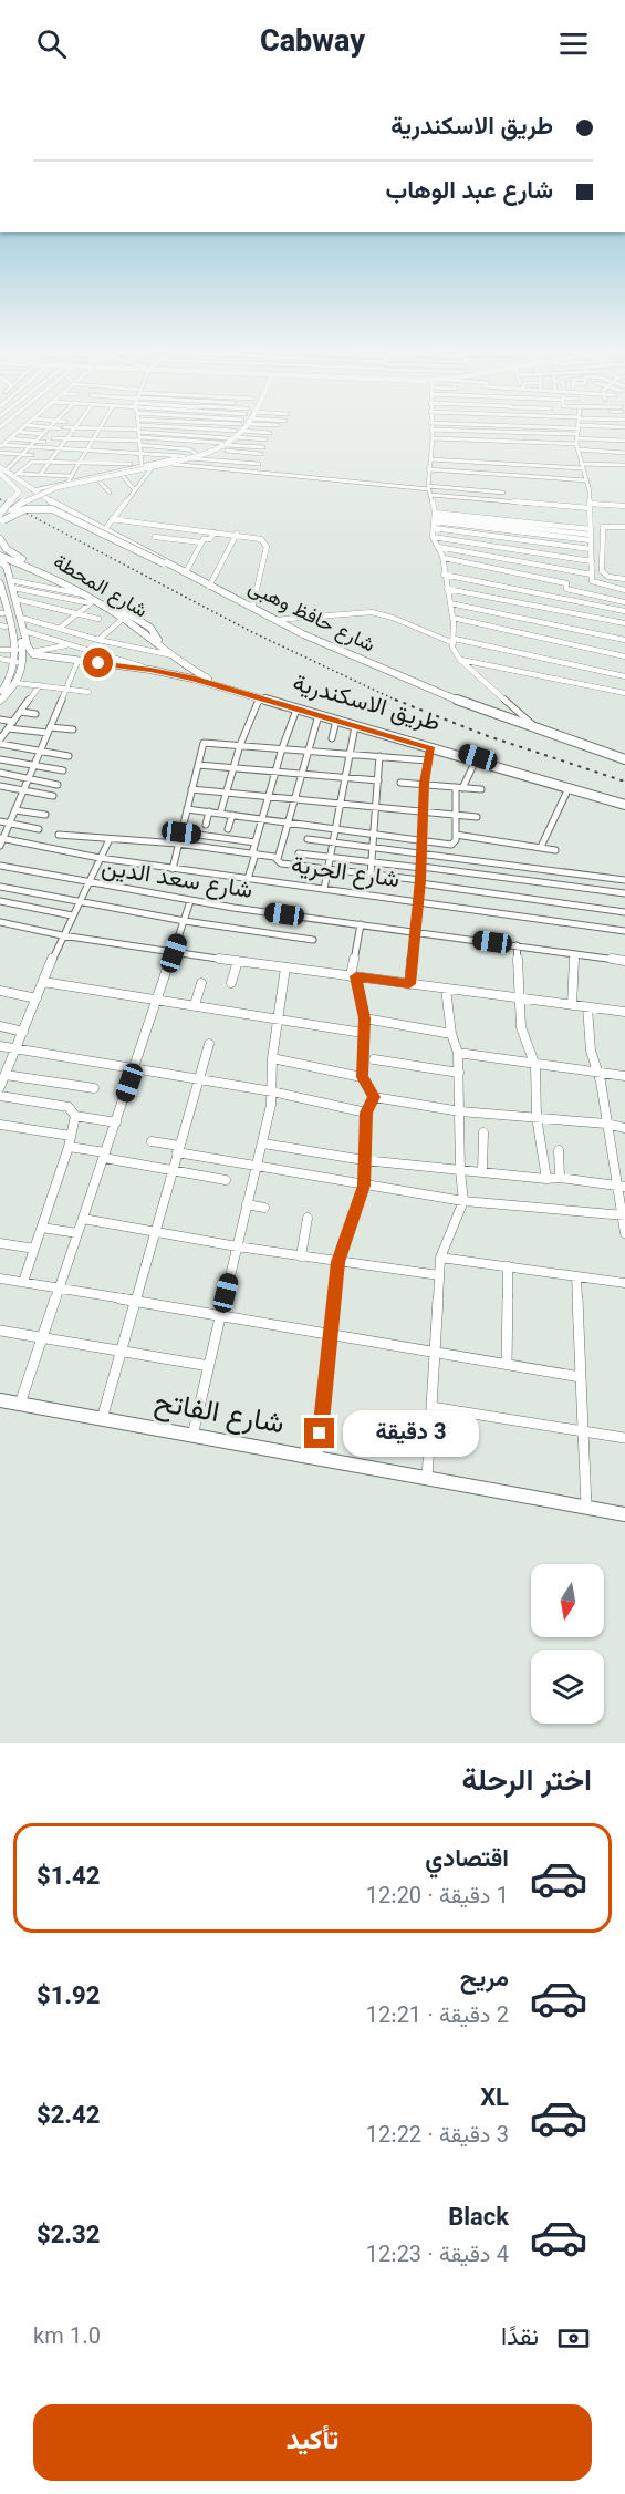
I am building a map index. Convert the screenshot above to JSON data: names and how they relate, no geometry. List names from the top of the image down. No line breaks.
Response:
{"streets":{"main road":["شارع المحطة","شارع حافظ وهبى","طريق الاسكندرية"],"street":["شارع الحرية","شارع سعد الدين","شارع الفاتح"]},"crossings":[["شارع المحطة","طريق الاسكندرية"]],"north":"bottom","page":{"header":"Cabway","banner":["طريق الاسكندرية","شارع عبد الوهاب"],"bubble":"3 دقيقة","heading":"اختر الرحلة","list":[{"name":"اقتصادي","note":"1 دقيقة · 12:20","value":"$1.42"},{"name":"مريح","note":"2 دقيقة · 12:21","value":"$1.92"},{"name":"XL","note":"3 دقيقة · 12:22","value":"$2.42"},{"name":"Black","note":"4 دقيقة · 12:23","value":"$2.32"}],"pay":["نقدًا","1.0 km"],"buttons":"تأكيد"}}
